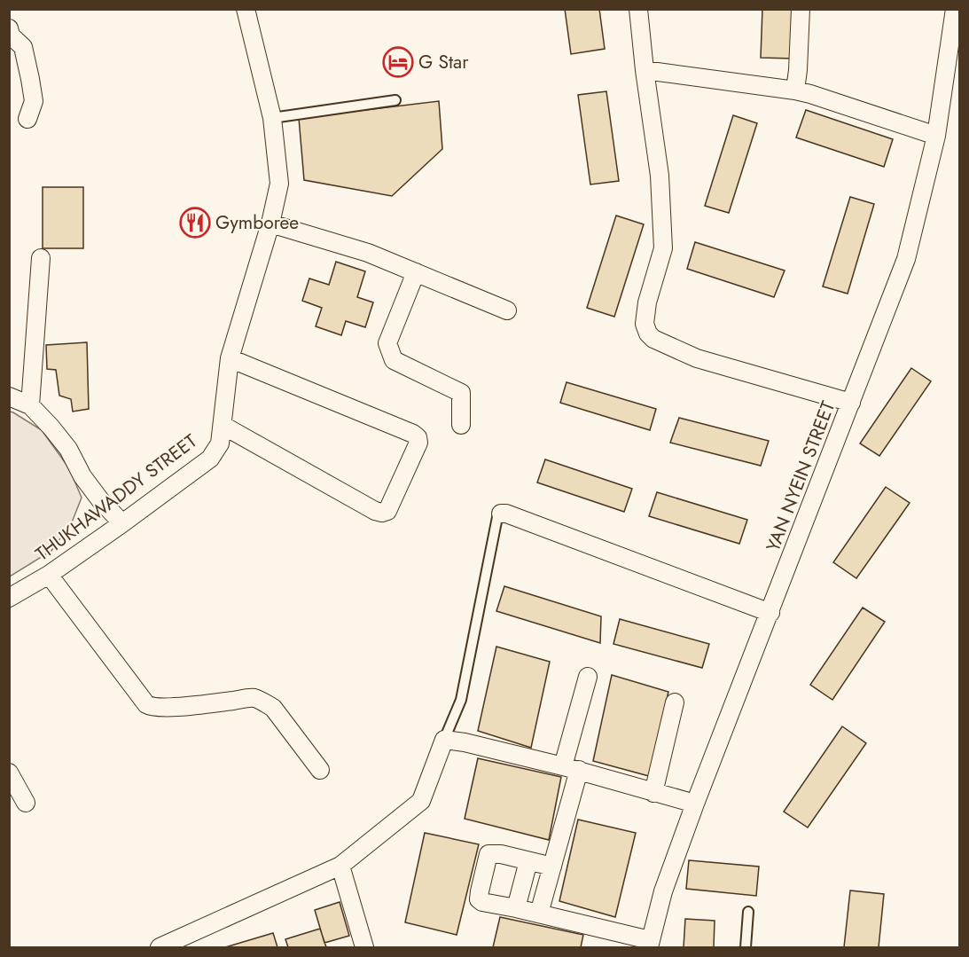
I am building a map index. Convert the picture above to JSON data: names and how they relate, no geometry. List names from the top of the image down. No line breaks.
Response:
{"streets":{"street":["YAN NYEIN STREET","THUKHAWADDY STREET"]},"places":{"hotel":["G Star"],"restaurant":["Gymboree"]}}
